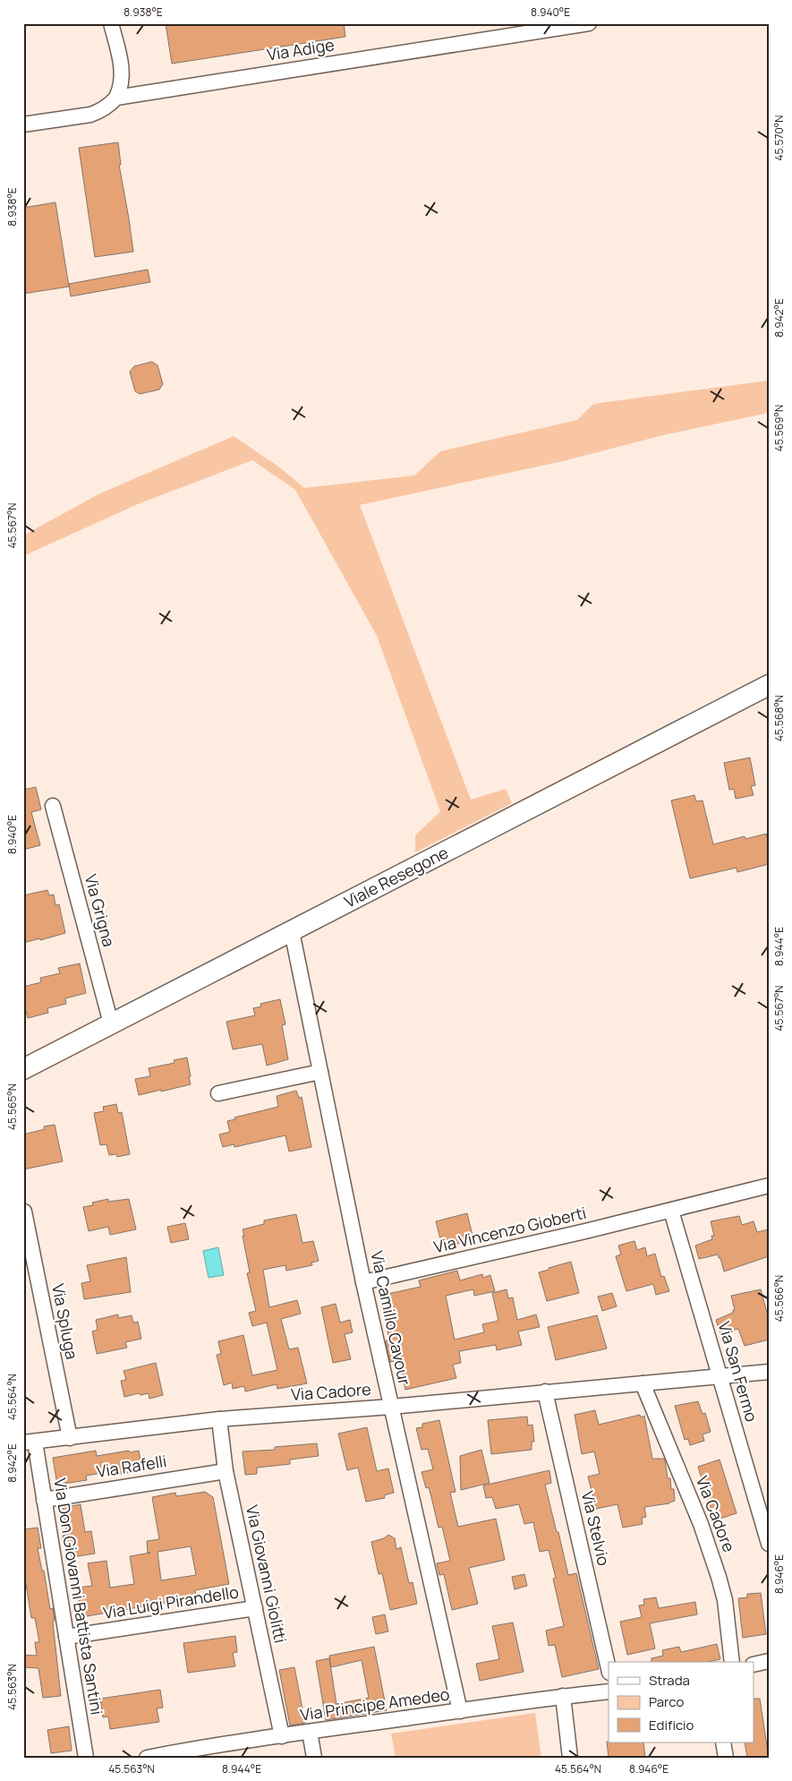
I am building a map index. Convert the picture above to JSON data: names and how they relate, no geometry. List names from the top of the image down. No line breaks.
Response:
{"streets":{"street":["Via Adige","Viale Resegone","Via Grigna","Via Vincenzo Gioberti","Via Camillo Cavour","Via Spluga","Via San Fermo","Via Cadore","Via Rafelli","Via Stelvio","Via Giovanni Giolitti","Via Don Giovanni Battista Santini","Via Luigi Pirandello","Via Principe Amedeo"]},"crossings":[["Viale Resegone","Via Grigna"],["Viale Resegone","Via Camillo Cavour"],["Via Vincenzo Gioberti","Via Camillo Cavour"],["Via Vincenzo Gioberti","Via San Fermo"],["Via Camillo Cavour","Via Cadore"],["Via Camillo Cavour","Via Principe Amedeo"],["Via Spluga","Via Cadore"],["Via San Fermo","Via Cadore"],["Via Cadore","Via Stelvio"],["Via Cadore","Via Giovanni Giolitti"],["Via Cadore","Via Don Giovanni Battista Santini"],["Via Rafelli","Via Giovanni Giolitti"],["Via Rafelli","Via Don Giovanni Battista Santini"],["Via Giovanni Giolitti","Via Luigi Pirandello"],["Via Giovanni Giolitti","Via Principe Amedeo"],["Via Don Giovanni Battista Santini","Via Luigi Pirandello"]],"legend":["Strada","Parco","Edificio"],"coordinates":["8.938°E","8.940°E","45.570°N","8.942°E","45.569°N","45.567°N","45.568°N","8.944°E","45.565°N","45.566°N","45.564°N","8.946°E","45.563°N"]}
